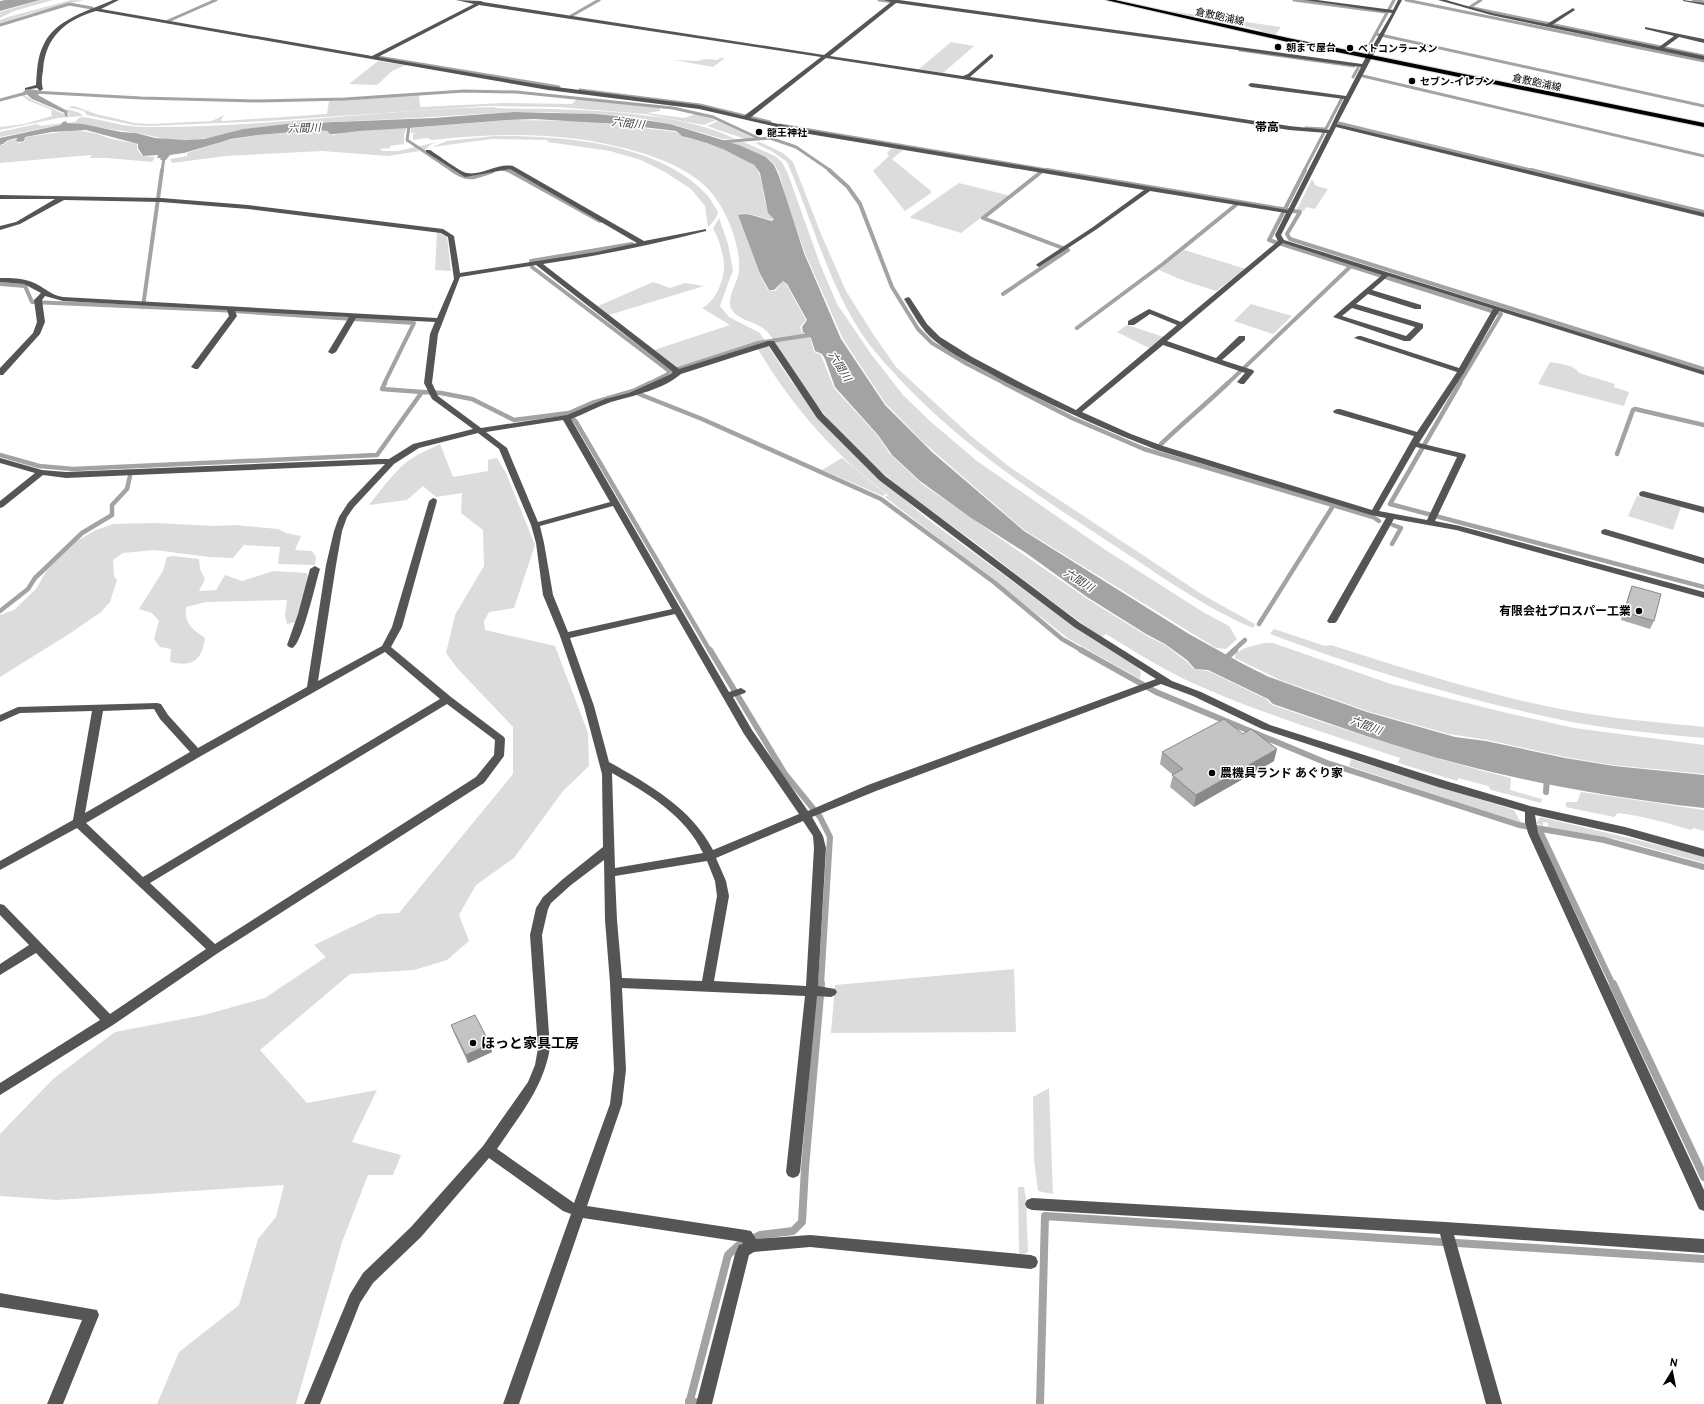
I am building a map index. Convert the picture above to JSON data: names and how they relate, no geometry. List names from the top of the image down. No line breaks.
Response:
{"streets":{"main road":["倉敷飽浦線"]},"districts":["帯高"],"water":["六間川"],"places":["朝まで屋台","ベトコンラーメン","セブン-イレブン","龍王神社","有限会社プロスパー工業","農機具ランド あぐり家","ほっと家具工房"],"north":"top"}
